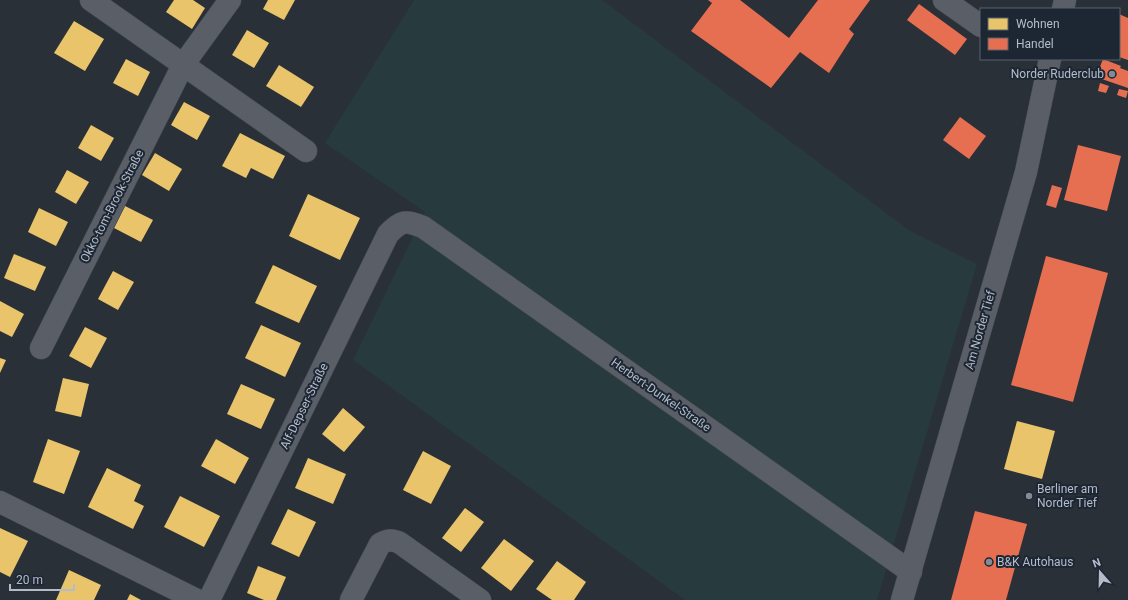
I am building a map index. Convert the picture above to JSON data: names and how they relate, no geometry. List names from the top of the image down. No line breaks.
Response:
{"streets":{"street":["Okko-tom-Brook-Straße","Am Norder Tief","Herbert-Dunkel-Straße","Alf-Depser-Straße"]},"crossings":[["Am Norder Tief","Herbert-Dunkel-Straße"],["Herbert-Dunkel-Straße","Alf-Depser-Straße"]],"places":["Norder Ruderclub","Berliner am Norder Tief","B&K Autohaus"],"legend":["Wohnen","Handel"],"scale_bar":"20 m","north":"top"}
